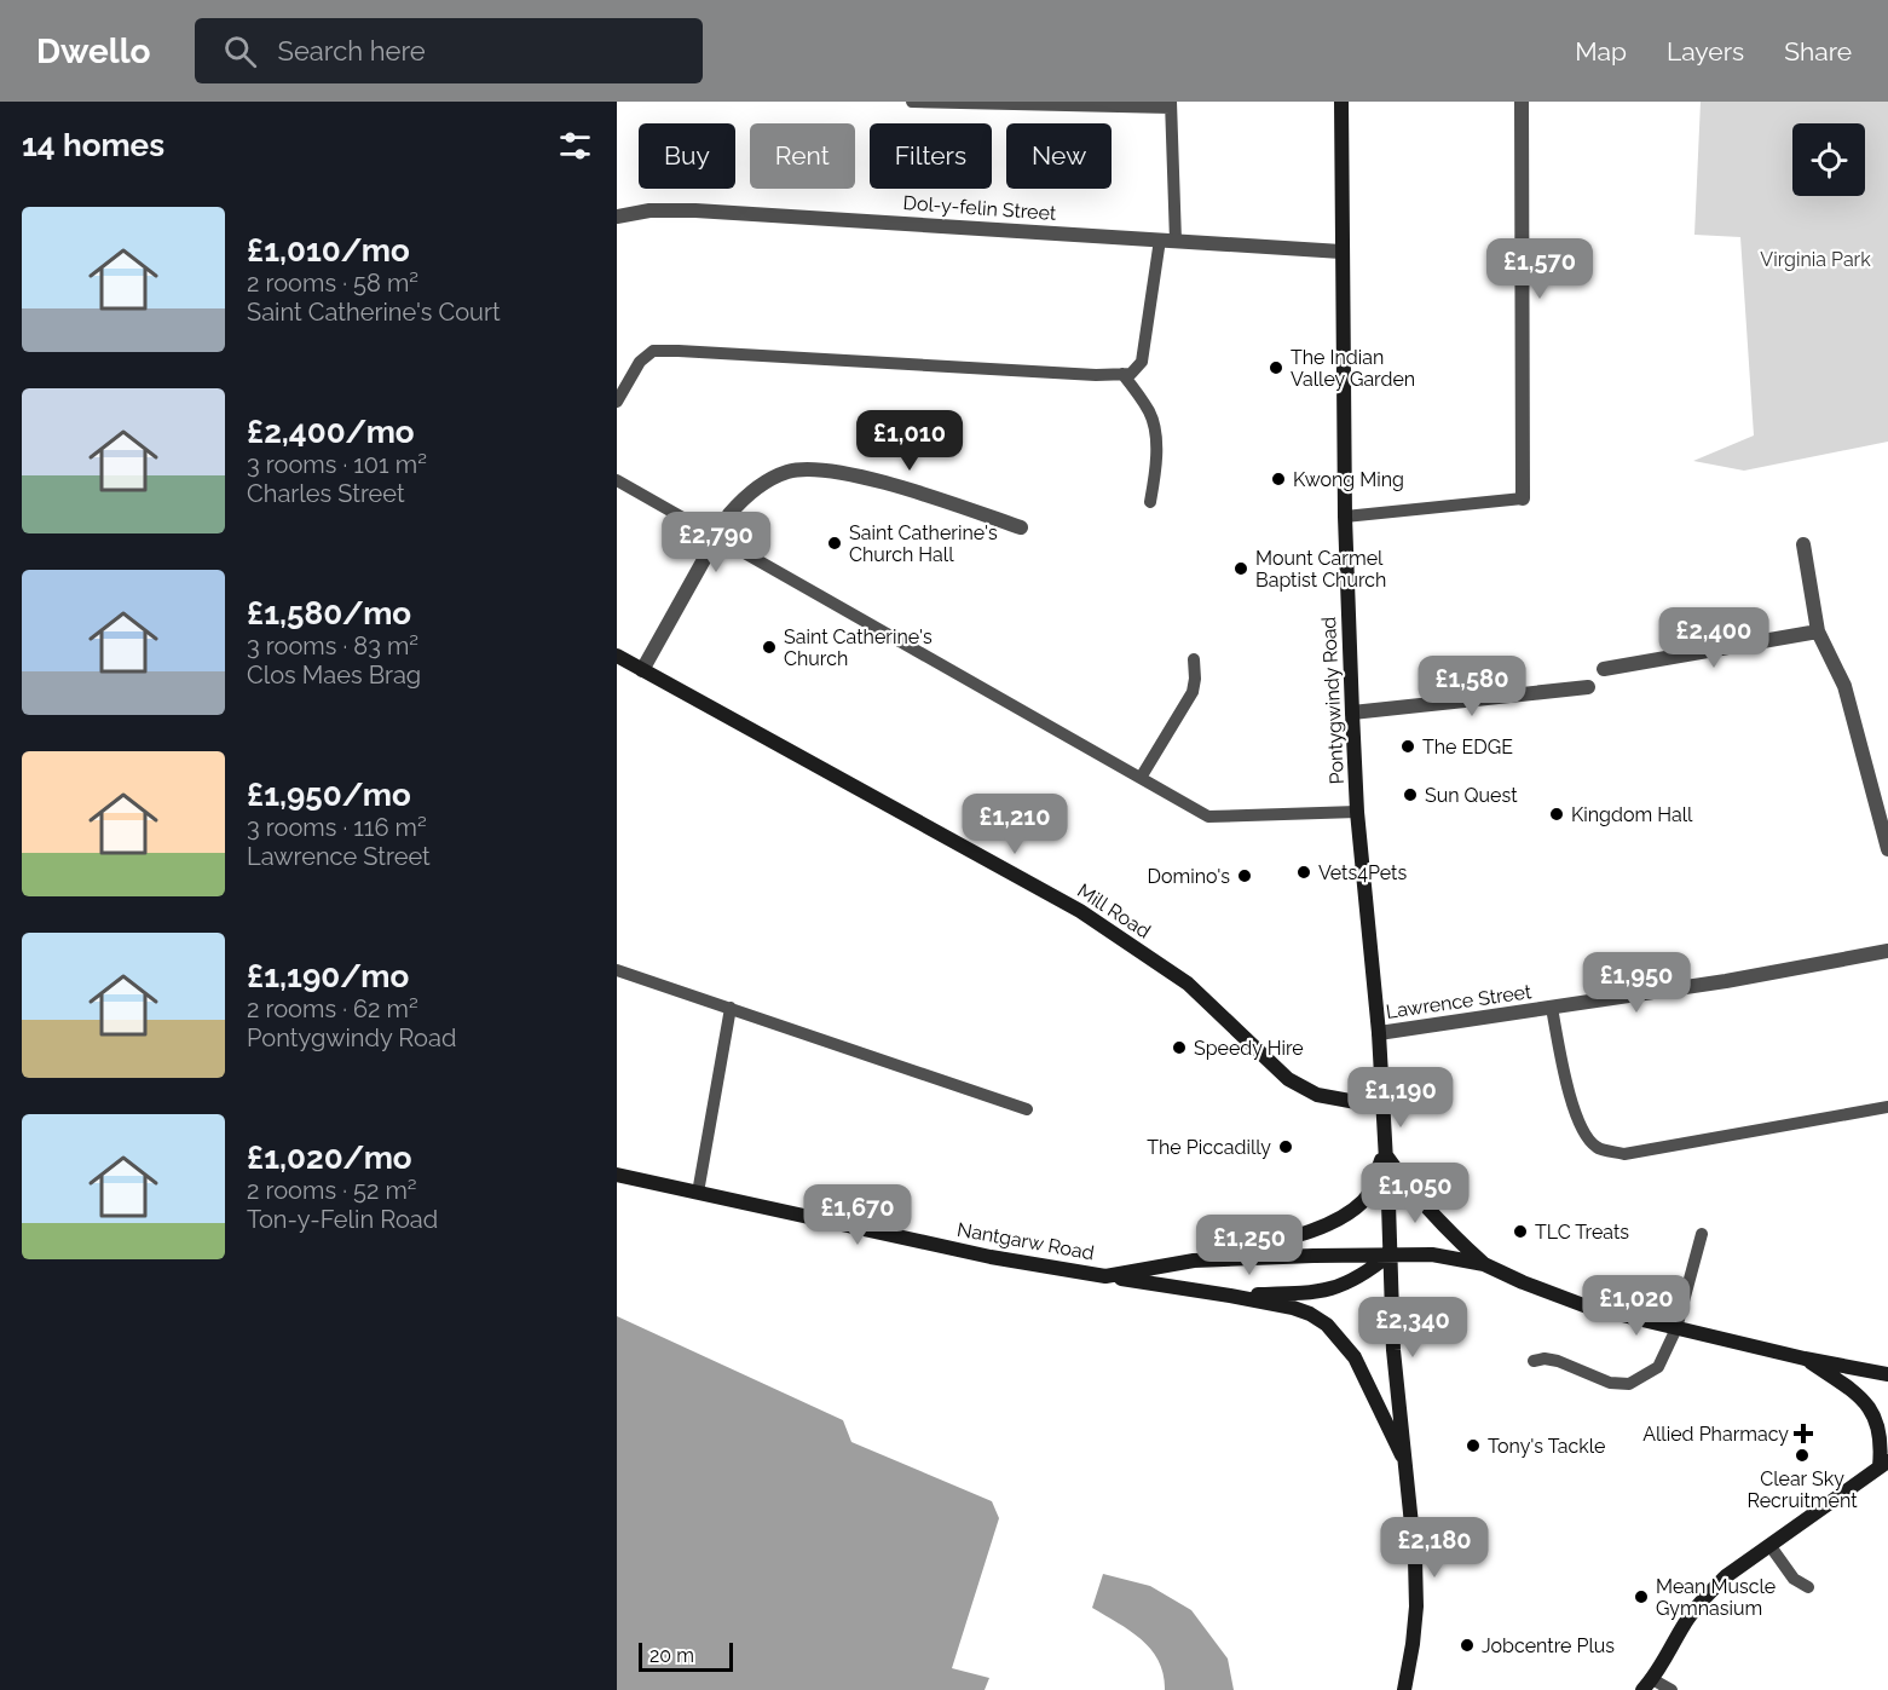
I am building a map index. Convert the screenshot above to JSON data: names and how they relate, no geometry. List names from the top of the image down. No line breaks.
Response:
{"streets":{"main road":["Pontygwindy Road","Mill Road","Nantgarw Road"],"street":["Dol-y-felin Street","Lawrence Street"]},"crossings":[["Dol-y-felin Street","Pontygwindy Road"],["Pontygwindy Road","Mill Road"],["Pontygwindy Road","Lawrence Street"],["Pontygwindy Road","Nantgarw Road"]],"parks":["Virginia Park"],"places":{"other":["The Indian Valley Garden","Kwong Ming","Saint Catherine's Church Hall","Mount Carmel Baptist Church","Saint Catherine's Church","The EDGE","Sun Quest","Kingdom Hall","Vets4Pets","Domino's","Speedy Hire","The Piccadilly","TLC Treats","Tony's Tackle","Clear Sky Recruitment","Mean Muscle Gymnasium","Jobcentre Plus"],"health":["Allied Pharmacy"]},"scale_bar":"20 m","page":{"header":"Dwello","search":"Search here","nav":["Map","Layers","Share"],"heading":"14 homes","chip":["Buy","Rent","Filters","New"],"list":[{"name":"£1,010/mo","note":"2 rooms · 58 m² · Saint Catherine's Court"},{"name":"£2,400/mo","note":"3 rooms · 101 m² · Charles Street"},{"name":"£1,580/mo","note":"3 rooms · 83 m² · Clos Maes Brag"},{"name":"£1,950/mo","note":"3 rooms · 116 m² · Lawrence Street"},{"name":"£1,190/mo","note":"2 rooms · 62 m² · Pontygwindy Road"},{"name":"£1,020/mo","note":"2 rooms · 52 m² · Ton-y-Felin Road"}],"price":["£1,570","£1,010","£2,790","£2,400","£1,580","£1,210","£1,950","£1,190","£1,050","£1,670","£1,250","£1,020","£2,340","£2,180"],"scale":"20 m"}}
